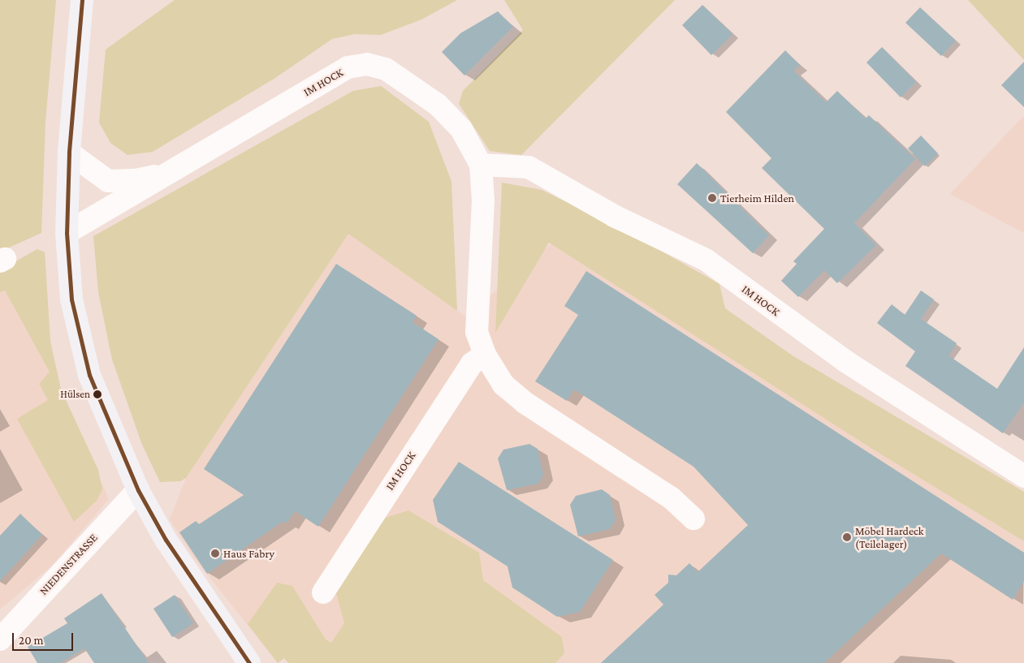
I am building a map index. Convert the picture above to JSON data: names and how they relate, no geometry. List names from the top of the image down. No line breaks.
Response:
{"streets":{"street":["IM HOCK","NIEDENSTRASSE"]},"places":["Tierheim Hilden","Hülsen","Möbel Hardeck (Teilelager)","Haus Fabry"],"scale_bar":"20 m"}
